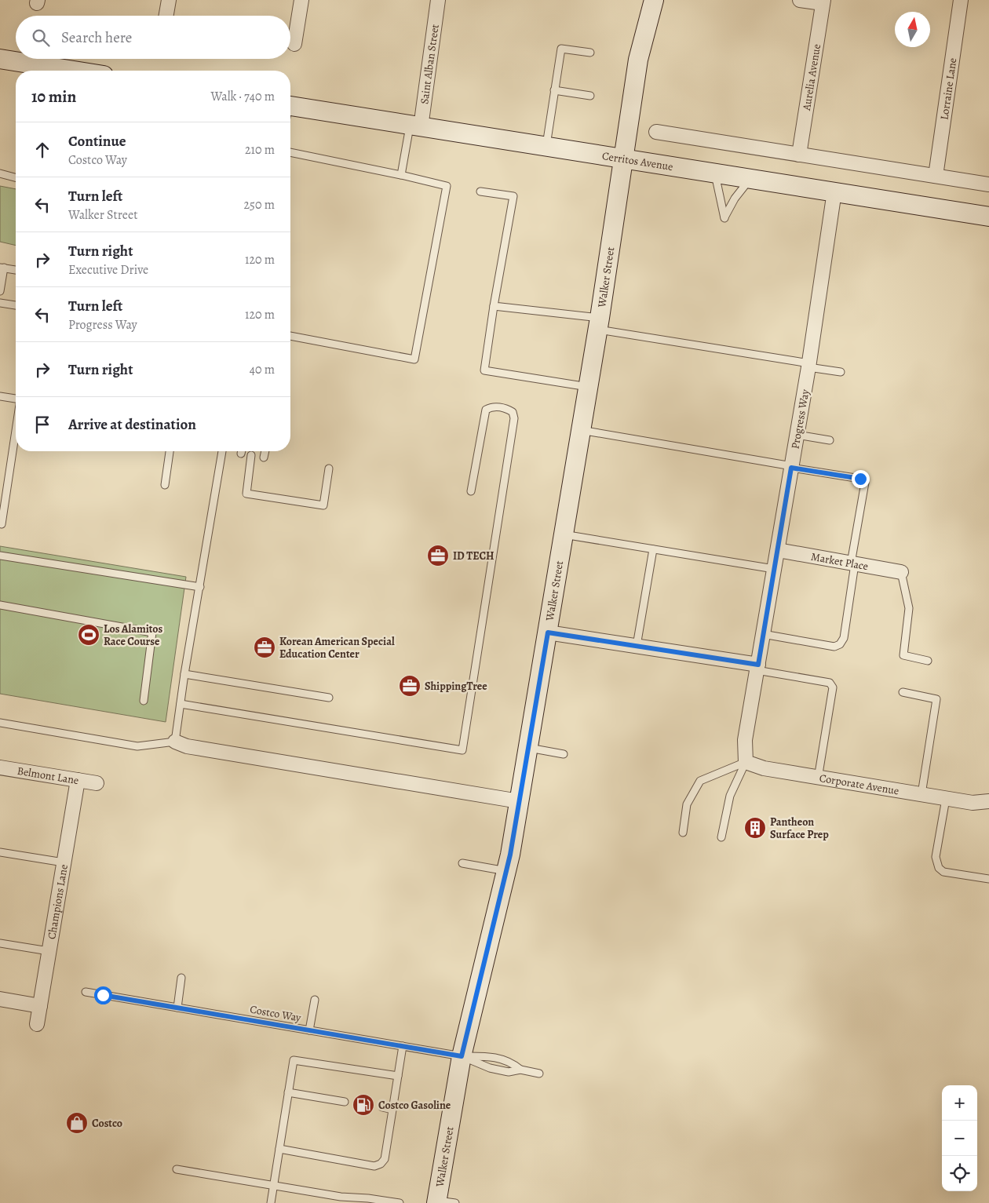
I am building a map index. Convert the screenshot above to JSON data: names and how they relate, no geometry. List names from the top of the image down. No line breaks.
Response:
{"streets":{"main road":["Cerritos Avenue","Walker Street"],"street":["Saint Alban Street","Aurelia Avenue","Lorraine Lane","Progress Way","Market Place","Belmont Lane","Corporate Avenue","Champions Lane"],"lane":["Costco Way"]},"crossings":[["Saint Alban Street","Cerritos Avenue"],["Cerritos Avenue","Walker Street"],["Cerritos Avenue","Progress Way"],["Walker Street","Costco Way"],["Progress Way","Market Place"],["Progress Way","Corporate Avenue"],["Belmont Lane","Champions Lane"]],"places":{"office":["ID TECH","Korean American Special Education Center","ShippingTree"],"sports":["Los Alamitos Race Course"],"building":["Pantheon Surface Prep"],"fuel station":["Costco Gasoline"],"shop":["Costco"]},"north":"top","page":{"search":"Search here","heading":["10 min","Walk · 740 m"],"list":[["Continue","Costco Way","210 m"],["Turn left","Walker Street","250 m"],["Turn right","Executive Drive","120 m"],["Turn left","Progress Way","120 m"],["Turn right","40 m"],"Arrive at destination"],"map_buttons":["+","−"]}}
